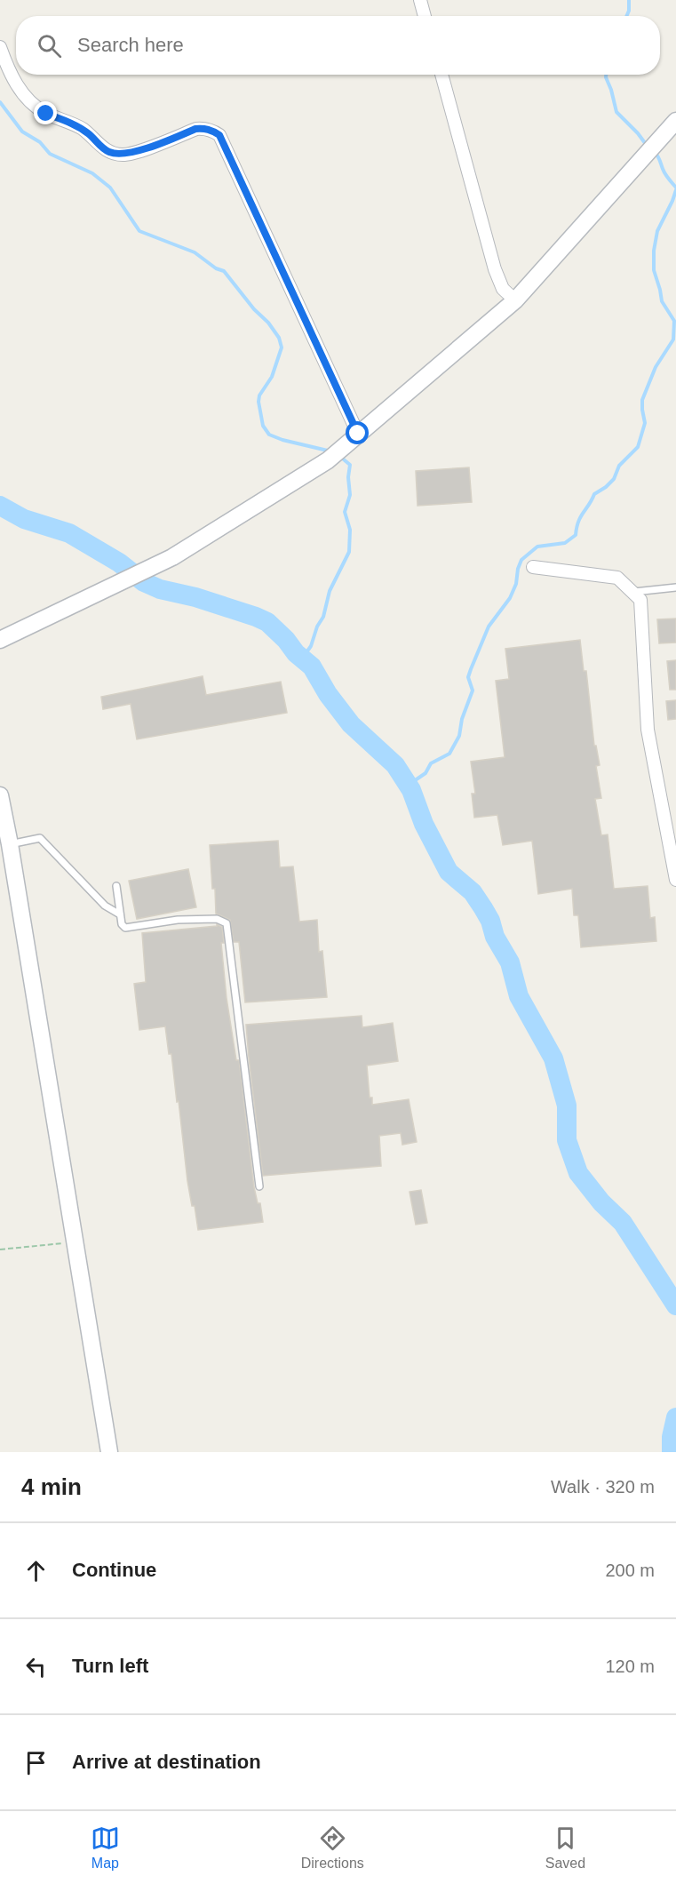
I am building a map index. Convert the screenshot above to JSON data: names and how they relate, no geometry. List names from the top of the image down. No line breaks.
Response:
{"page":{"search":"Search here","heading":["4 min","Walk · 320 m"],"list":[["Continue","200 m"],["Turn left","120 m"],"Arrive at destination"],"nav":["Map","Directions","Saved"]}}
